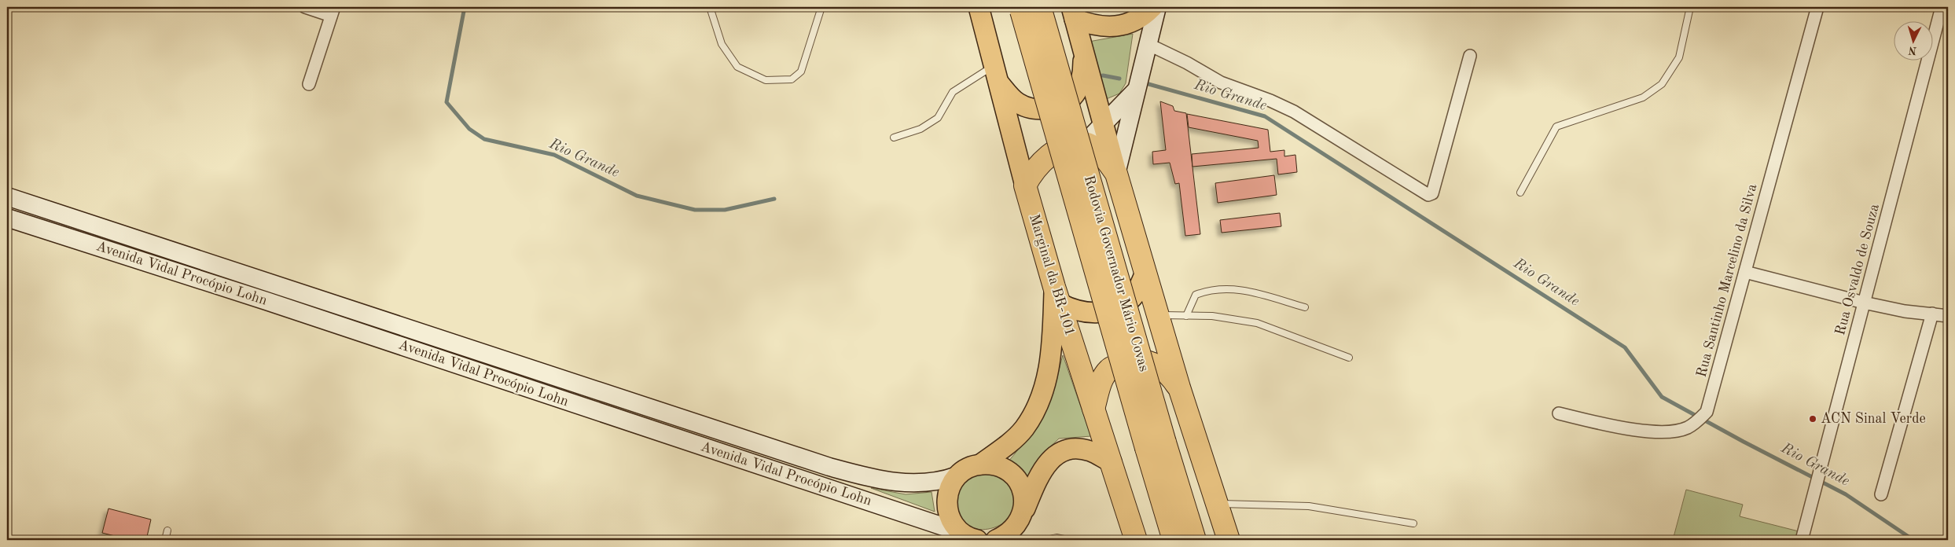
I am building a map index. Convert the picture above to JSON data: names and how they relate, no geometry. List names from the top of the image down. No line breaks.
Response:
{"streets":{"highway":["Rodovia Governador Mário Covas","Marginal da BR-101"],"street":["Rua Osvaldo de Souza","Avenida Vidal Procópio Lohn","Rua Santinho Marcelino da Silva"]},"water":["Rio Grande"],"places":["ACN Sinal Verde"],"north":"bottom"}
